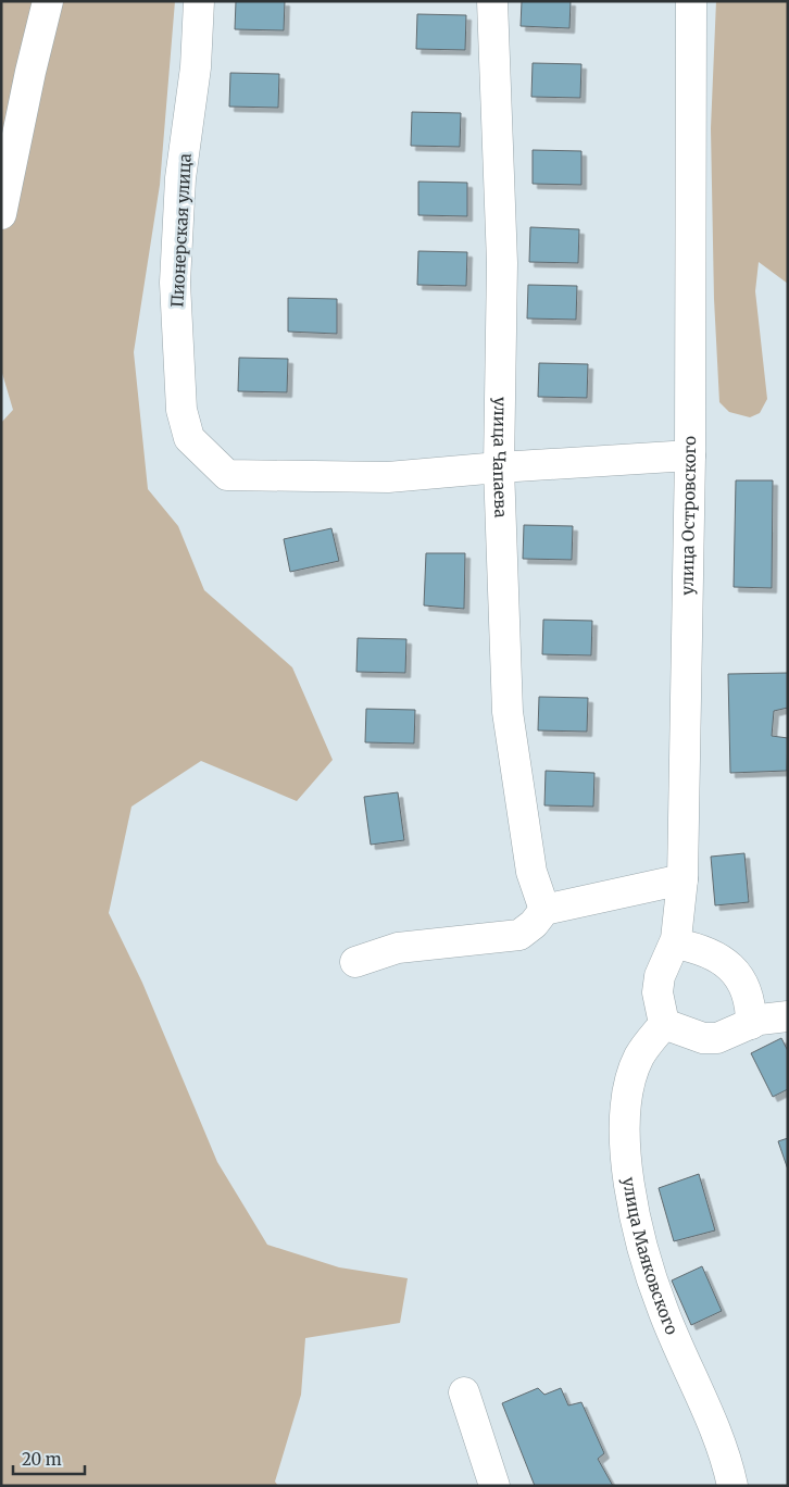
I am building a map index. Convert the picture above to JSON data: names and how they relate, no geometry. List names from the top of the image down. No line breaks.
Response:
{"streets":{"street":["Пионерская улица","улица Чапаева","улица Островского","улица Маяковского"]},"crossings":[["Пионерская улица","улица Чапаева"],["улица Островского","улица Маяковского"]],"scale_bar":"20 m"}
